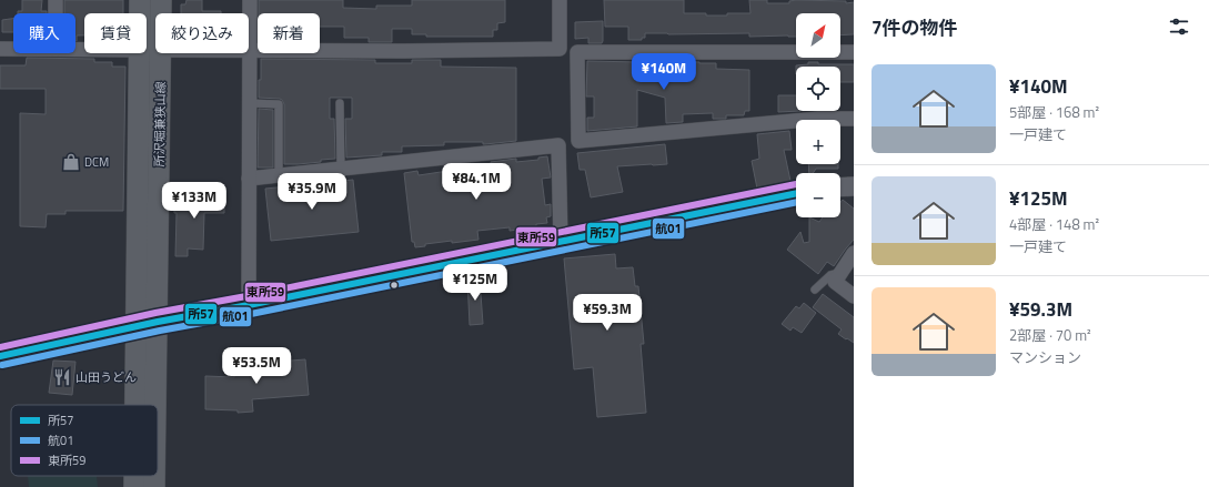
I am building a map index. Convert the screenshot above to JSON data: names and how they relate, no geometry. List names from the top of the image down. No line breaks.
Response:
{"streets":{"main road":["所沢堀兼狭山線"]},"places":{"shop":["DCM"],"restaurant":["山田うどん"]},"lines":["transit line 東所59","transit line 所57","transit line 航01"],"legend":["所57","航01","東所59"],"north":"top right","page":{"heading":"7件の物件","map_buttons":["+","−"],"chip":["購入","賃貸","絞り込み","新着"],"price":["¥140M","¥84.1M","¥35.9M","¥133M","¥125M","¥59.3M","¥53.5M"],"list":[{"name":"¥140M","note":"5部屋 · 168 m² · 一戸建て"},{"name":"¥125M","note":"4部屋 · 148 m² · 一戸建て"},{"name":"¥59.3M","note":"2部屋 · 70 m² · マンション"}]}}
